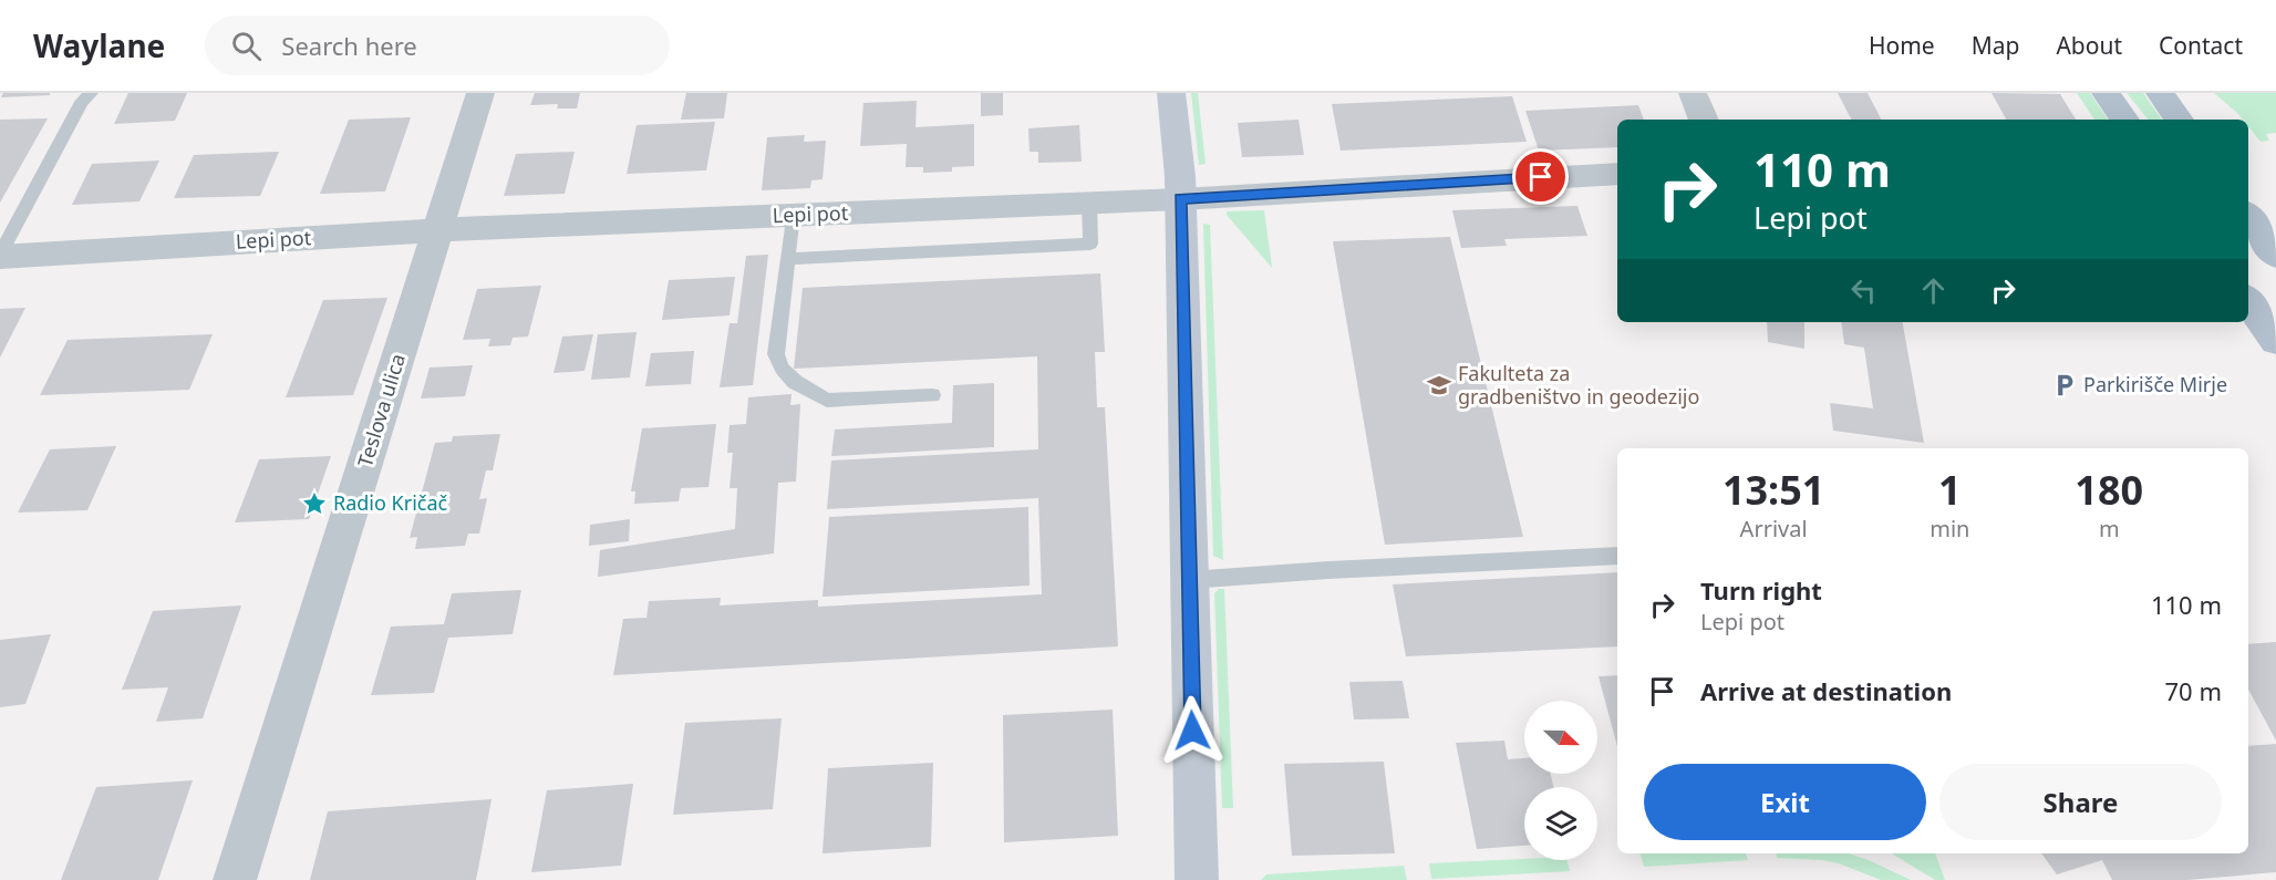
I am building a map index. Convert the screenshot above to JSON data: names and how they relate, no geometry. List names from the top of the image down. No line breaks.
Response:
{"streets":{"street":["Lepi pot","Teslova ulica"]},"crossings":[["Lepi pot","Teslova ulica"]],"places":{"school or university":["Fakulteta za gradbeništvo in geodezijo"],"parking":["Parkirišče Mirje"],"place":["Radio Kričač"]},"north":"right","page":{"header":"Waylane","search":"Search here","nav":["Home","Map","About","Contact"],"turn":["110 m","Lepi pot"],"eta":["13:51","Arrival","1","min","180","m"],"list":[{"name":"Turn right","note":"Lepi pot","value":"110 m"},{"name":"Arrive at destination","value":"70 m"}],"buttons":["Exit","Share"]}}
